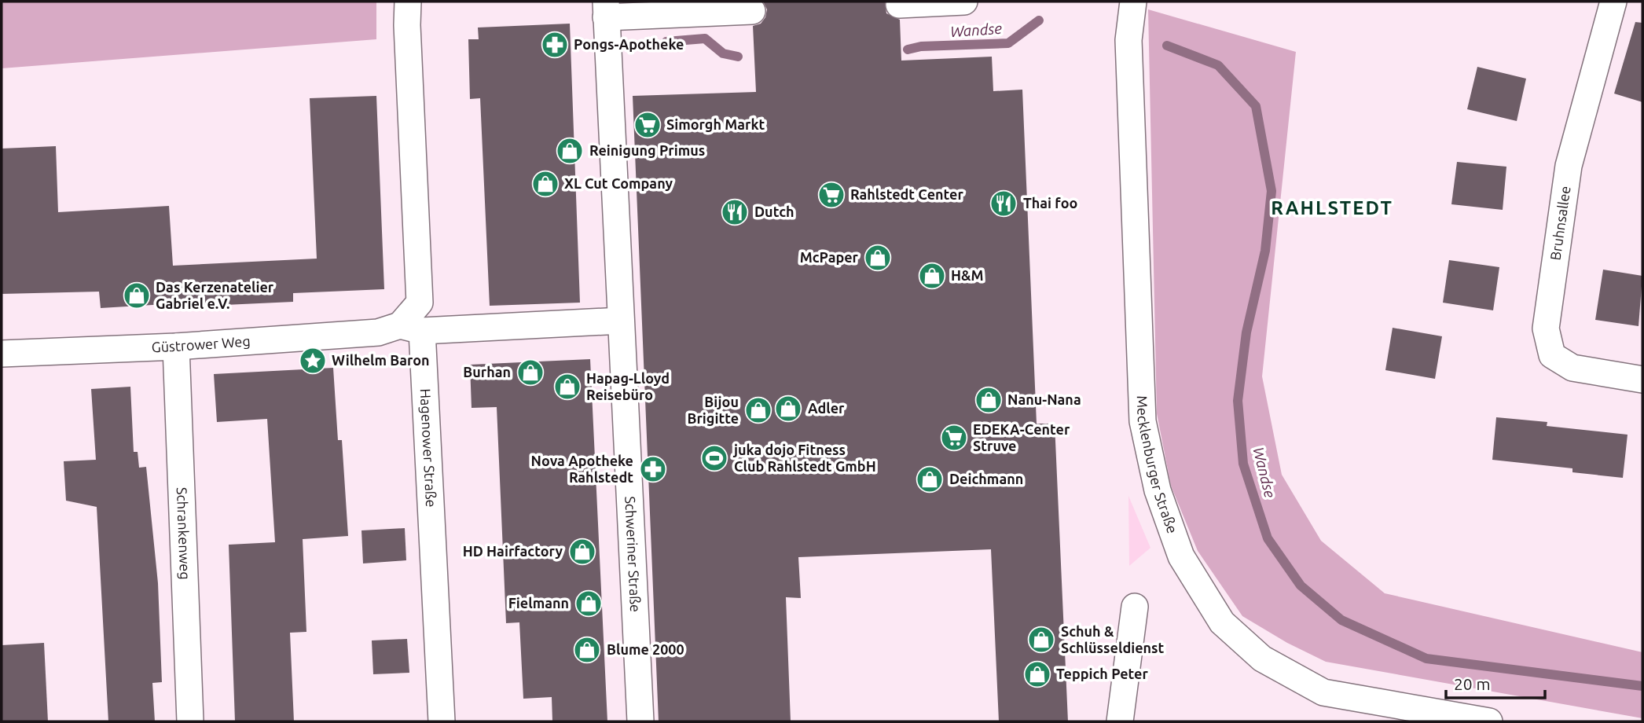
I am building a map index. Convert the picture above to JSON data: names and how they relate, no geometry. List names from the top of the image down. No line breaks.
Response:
{"streets":{"street":["Bruhnsallee","Güstrower Weg","Hagenower Straße","Mecklenburger Straße","Schrankenweg","Schweriner Straße"]},"crossings":[["Güstrower Weg","Hagenower Straße"],["Güstrower Weg","Schrankenweg"]],"districts":["RAHLSTEDT"],"water":["Wandse"],"places":{"pharmacy":["Pongs-Apotheke","Nova Apotheke Rahlstedt"],"supermarket":["Simorgh Markt","Rahlstedt Center","EDEKA-Center Struve"],"shop":["Reinigung Primus","XL Cut Company","McPaper","H&M","Das Kerzenatelier Gabriel e.V.","Burhan","Hapag-Lloyd Reisebüro","Nanu-Nana","Adler","Bijou Brigitte","Deichmann","HD Hairfactory","Fielmann","Schuh & Schlüsseldienst","Blume 2000","Teppich Peter"],"restaurant":["Thai foo","Dutch"],"place":["Wilhelm Baron"],"sports":["juka dojo Fitness Club Rahlstedt GmbH"]},"scale_bar":"20 m"}
